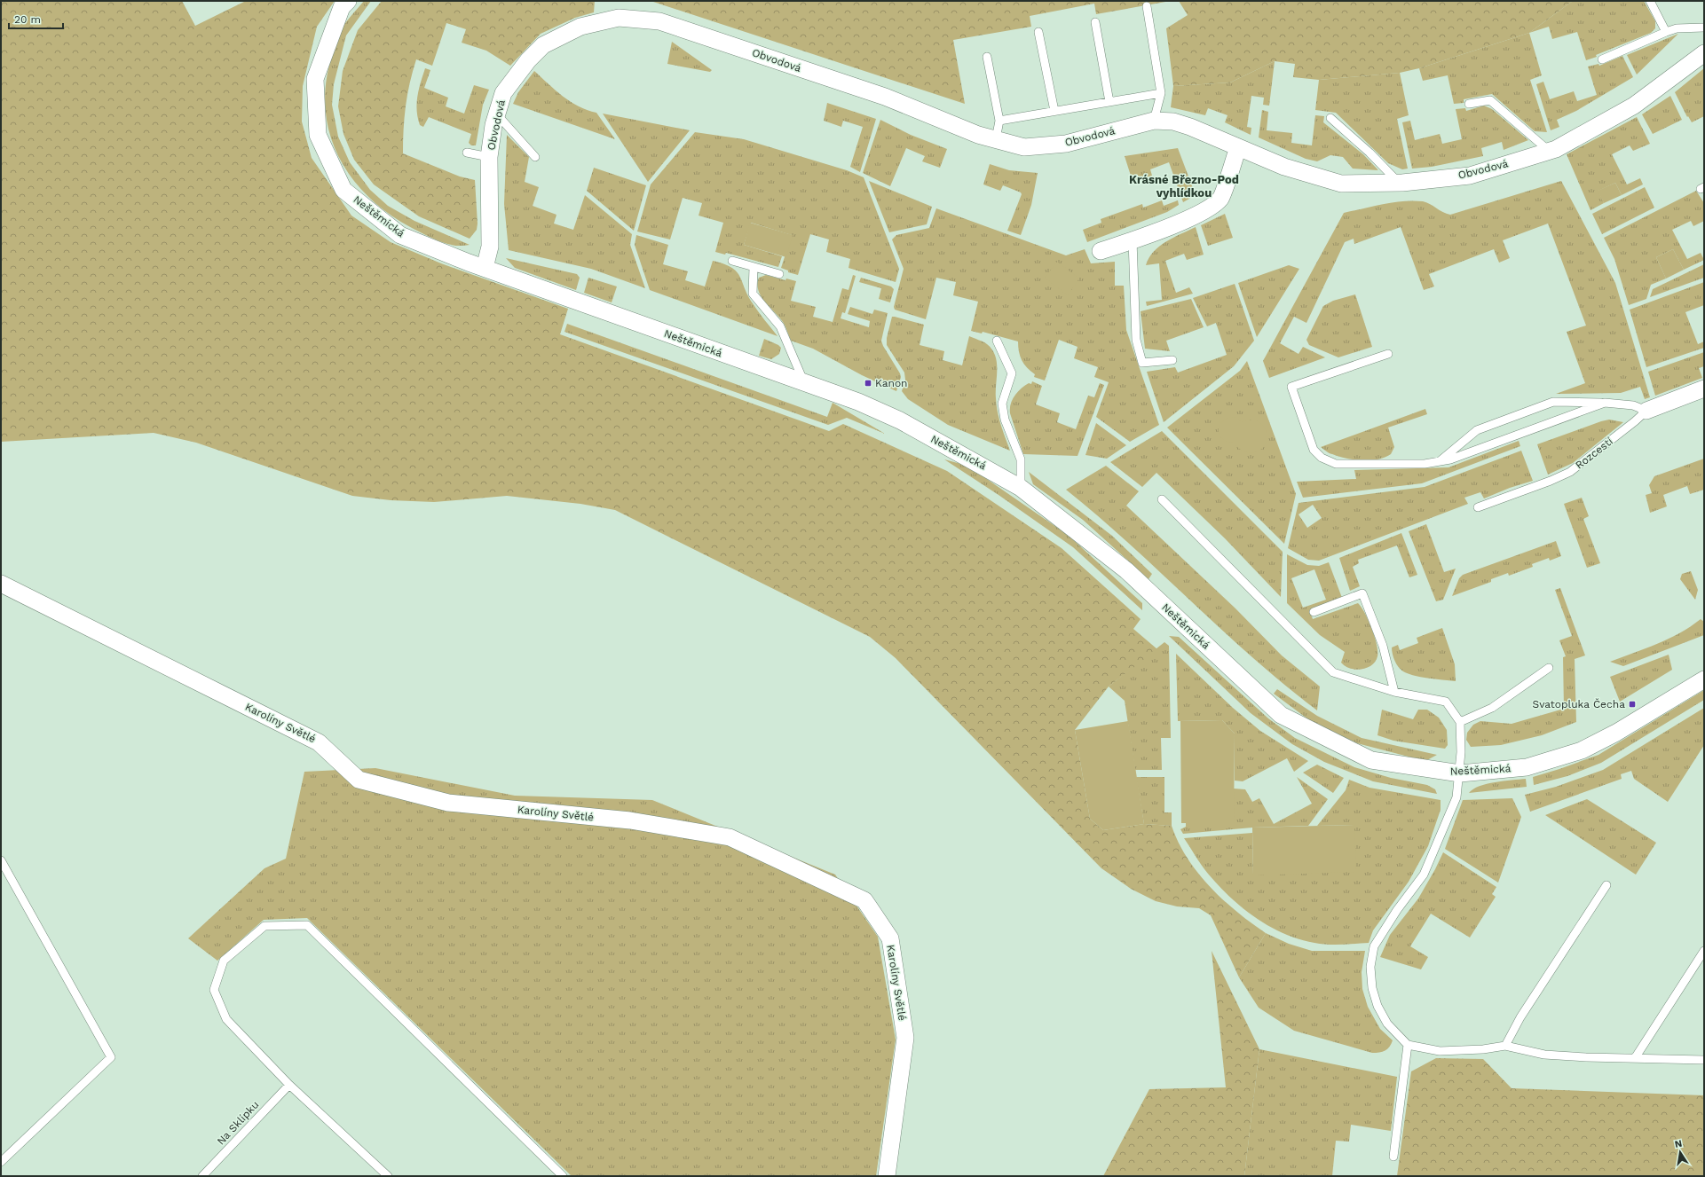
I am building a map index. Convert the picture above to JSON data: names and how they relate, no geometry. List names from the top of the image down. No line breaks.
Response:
{"streets":{"street":["Obvodová","Neštěmická","Rozcestí","Karolíny Světlé"],"lane":["Na Sklípku"]},"crossings":[["Obvodová","Neštěmická"]],"districts":["Krásné Březno-Pod vyhlídkou"],"places":{"transit":["Kanon","Svatopluka Čecha"]},"scale_bar":"20 m","north":"top"}
